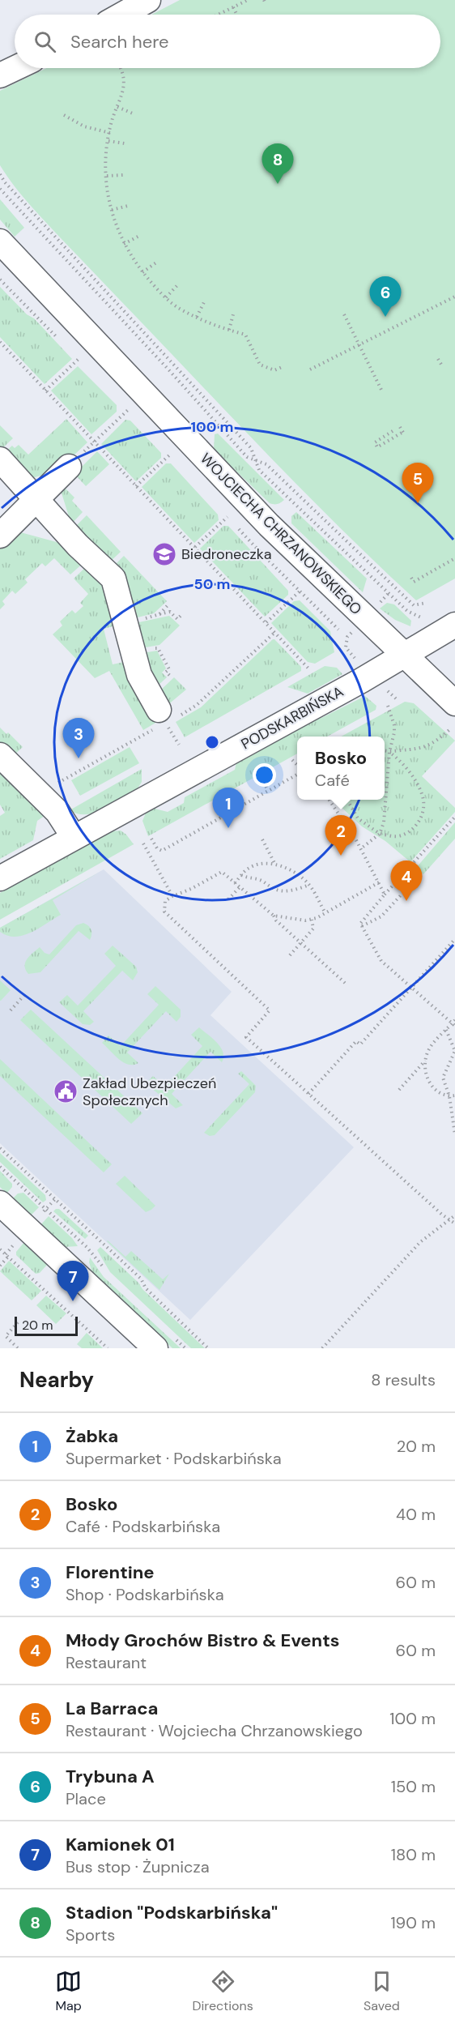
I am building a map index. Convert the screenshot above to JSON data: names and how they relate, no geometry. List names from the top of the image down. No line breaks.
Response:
{"streets":{"street":["WOJCIECHA CHRZANOWSKIEGO","PODSKARBIŃSKA"]},"crossings":[["WOJCIECHA CHRZANOWSKIEGO","PODSKARBIŃSKA"]],"places":{"school or university":["Biedroneczka"],"public building":["Zakład Ubezpieczeń Społecznych"]},"scale_bar":"20 m","page":{"search":"Search here","pins":["8","6","5","3","1","2","4","7"],"popup":["Bosko","Café"],"scale":"20 m","heading":["Nearby","8 results"],"list":[{"mark":"1","name":"Żabka","note":"Supermarket · Podskarbińska","value":"20 m"},{"mark":"2","name":"Bosko","note":"Café · Podskarbińska","value":"40 m"},{"mark":"3","name":"Florentine","note":"Shop · Podskarbińska","value":"60 m"},{"mark":"4","name":"Młody Grochów Bistro & Events","note":"Restaurant","value":"60 m"},{"mark":"5","name":"La Barraca","note":"Restaurant · Wojciecha Chrzanowskiego","value":"100 m"},{"mark":"6","name":"Trybuna A","note":"Place","value":"150 m"},{"mark":"7","name":"Kamionek 01","note":"Bus stop · Żupnicza","value":"180 m"},{"mark":"8","name":"Stadion \"Podskarbińska\"","note":"Sports","value":"190 m"}],"nav":["Map","Directions","Saved"]},"rings":["100 m","50 m"]}
